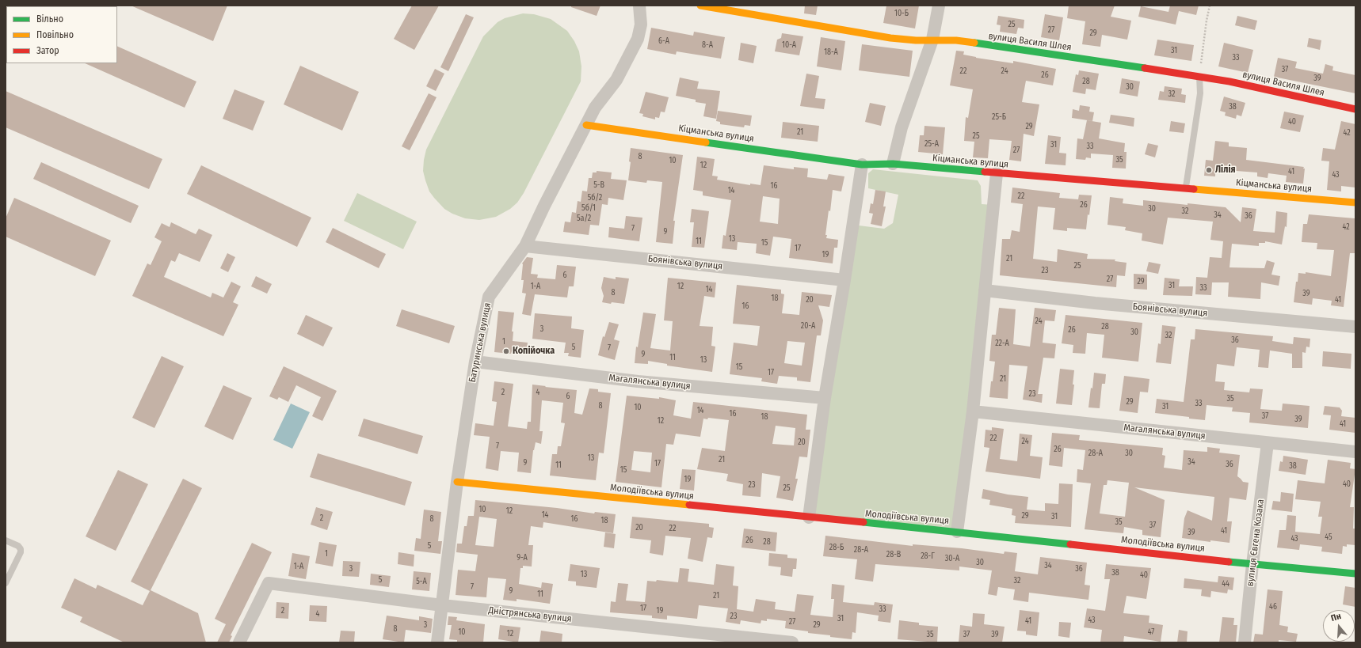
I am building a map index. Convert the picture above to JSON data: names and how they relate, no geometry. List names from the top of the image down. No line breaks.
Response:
{"streets":{"street":["вулиця Василя Шлея","Кіцманська вулиця","Боянівська вулиця","Батуринська вулиця","Магалянська вулиця","Молодіївська вулиця","вулиця Євгена Козака","Дністрянська вулиця"]},"crossings":[["Кіцманська вулиця","Батуринська вулиця"],["Боянівська вулиця","Батуринська вулиця"],["Батуринська вулиця","Магалянська вулиця"],["Батуринська вулиця","Молодіївська вулиця"],["Батуринська вулиця","Дністрянська вулиця"],["Магалянська вулиця","вулиця Євгена Козака"],["Молодіївська вулиця","вулиця Євгена Козака"]],"places":["Лілія","Копійочка"],"house_numbers":["10-Б","25","27","29","6-А","8-А","10-А","31","18-А","33","37","22","24","26","39","28","30","32","38","25-Б","40","29","21","42","25","25-А","31","33","27","8","35","10","12","41","43","5-В","16","14","22","5б/2","26","5б/1","30","32","34","36","5а/2","42","7","9","13","11","15","17","19","21","25","23","6","27","29","31","1-А","12","33","14","8","39","18","20","41","16","24","20-А","28","3","26","30","32","36","1","22-А","5","7","9","11","13","15","17","21","2","4","23","6","35","29","33","8","31","10","14","16","37","18","39","12","41","22","24","20","7","26","28-А","30","13","21","34","9","17","36","11","38","15","19","40","23","25","10","12","14","29","31","2","8","16","18","35","37","20","22","41","39","45","43","26","28","5","28-Б","28-А","1","28-В","28-Г","9-А","30-А","30","34","1-А","3","36","38","13","40","5","32","5-А","44","7","9","11","21","46","17","33","2","19","4","23","31","43","41","27","3","29","8","10","47","12","35","37","39"],"legend":["Вільно","Повільно","Затор"],"north":"top"}
